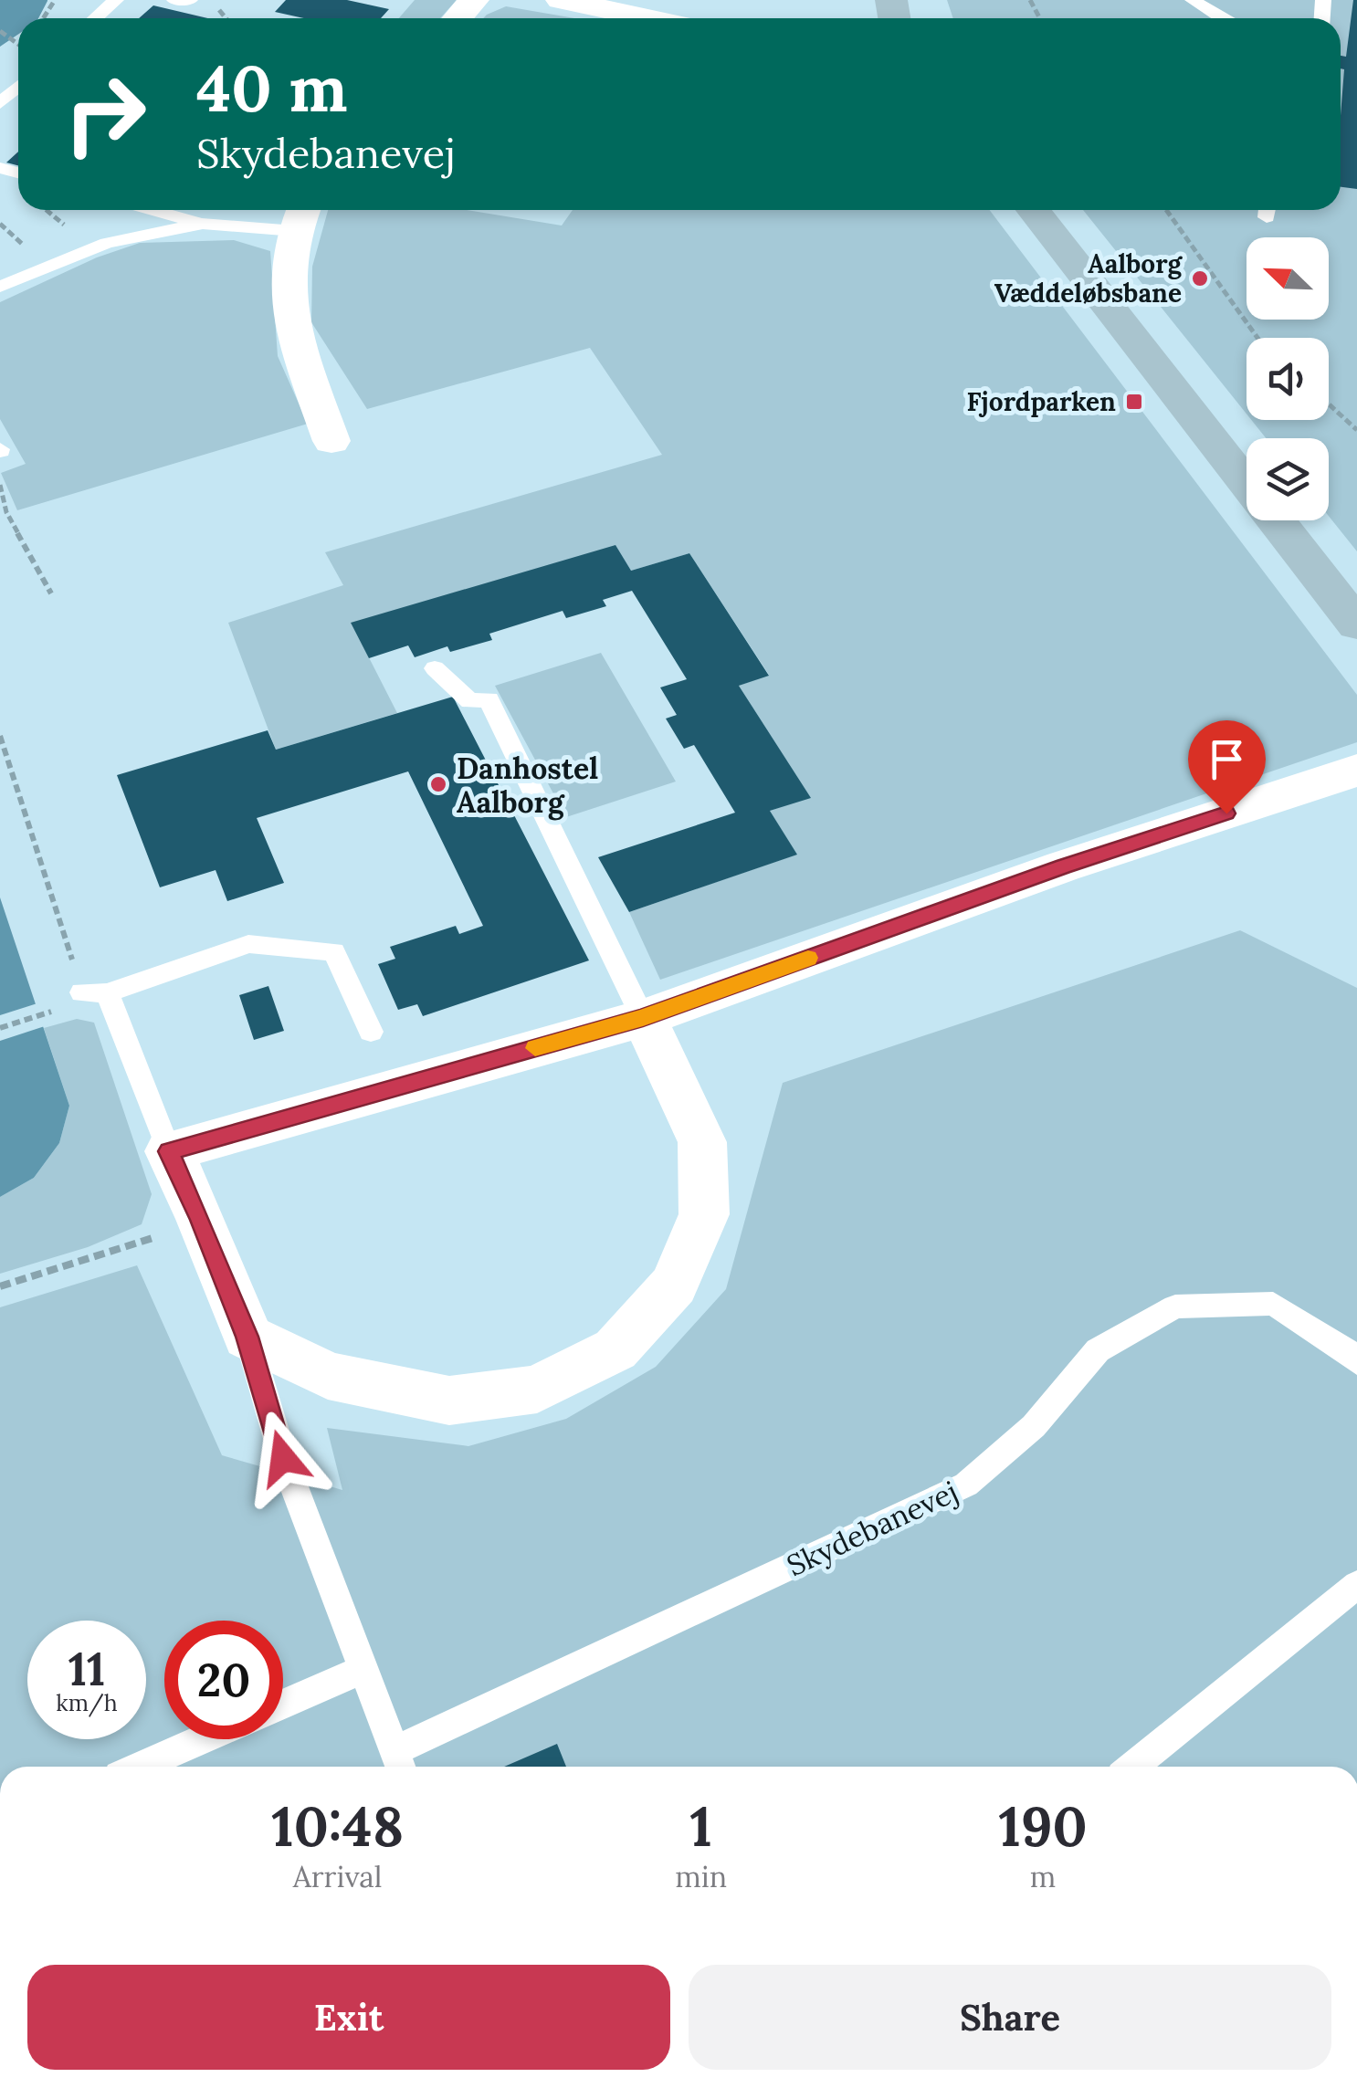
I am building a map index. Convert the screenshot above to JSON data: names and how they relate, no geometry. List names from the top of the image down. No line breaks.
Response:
{"streets":{"street":["Skydebanevej"]},"places":{"other":["Aalborg Væddeløbsbane","Danhostel Aalborg"],"transit":["Fjordparken"]},"north":"top left","page":{"turn":["40 m","Skydebanevej"],"speed":"11 km/h","limit":"20","eta":["10:48","Arrival","1","min","190","m"],"buttons":["Exit","Share"]}}
